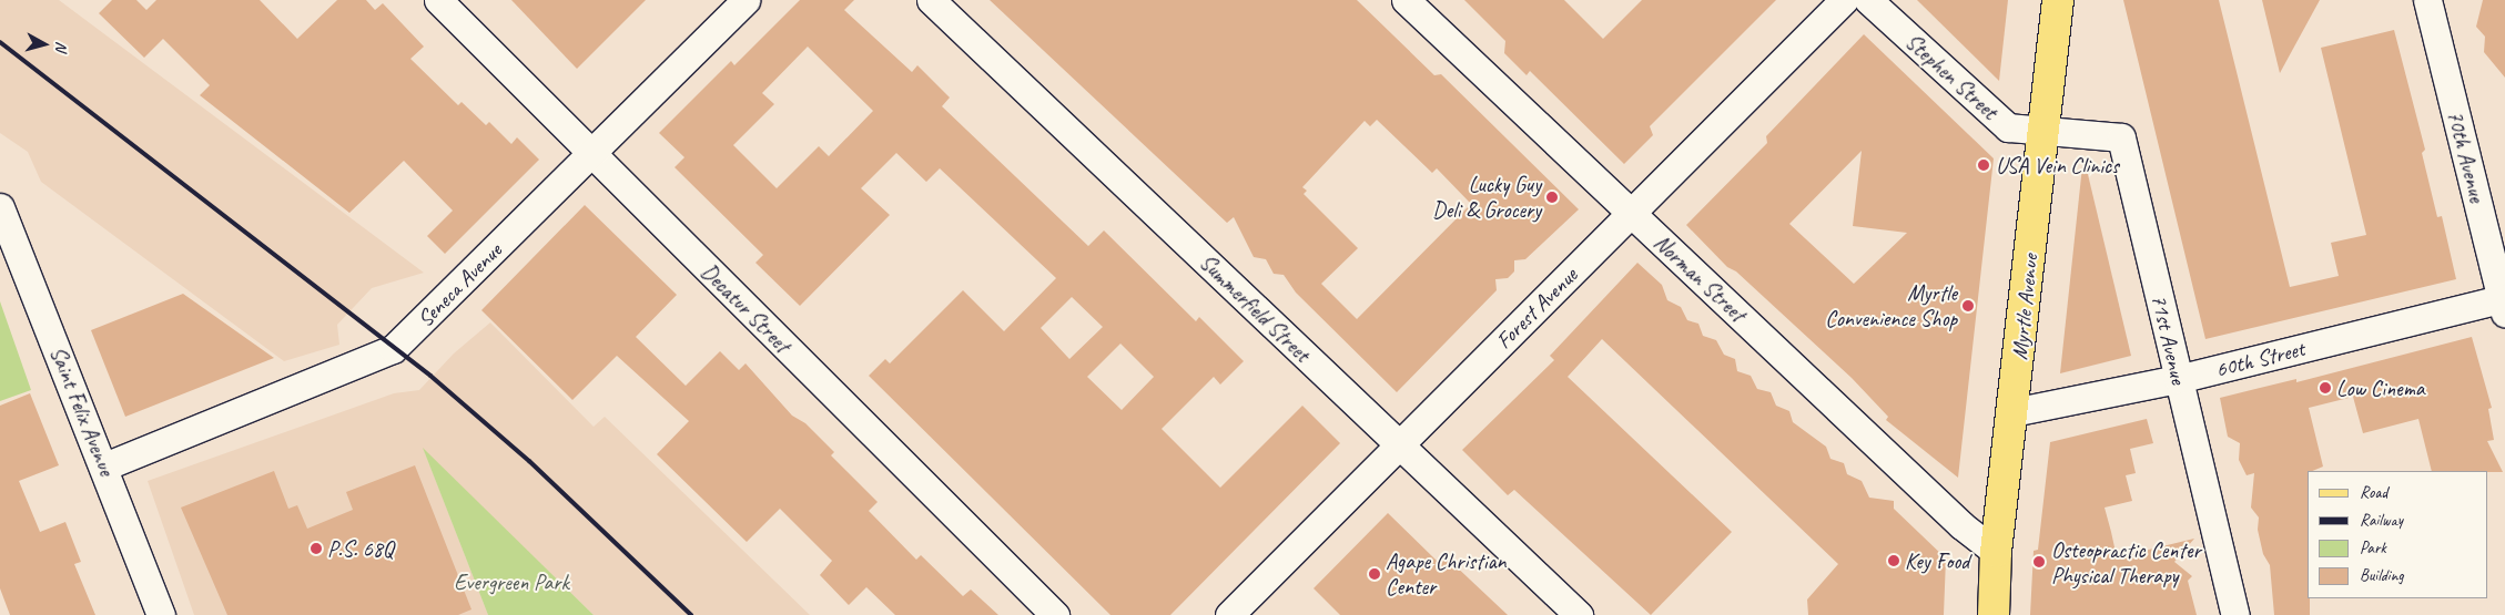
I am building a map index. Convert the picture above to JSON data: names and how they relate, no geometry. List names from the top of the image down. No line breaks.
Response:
{"streets":{"main road":["Myrtle Avenue"],"street":["Stephen Street","70th Avenue","Norman Street","Seneca Avenue","Decatur Street","Summerfield Street","Forest Avenue","71st Avenue","60th Street","Saint Felix Avenue"]},"crossings":[["Stephen Street","Myrtle Avenue"],["Stephen Street","71st Avenue"],["70th Avenue","60th Street"],["Norman Street","Myrtle Avenue"],["Norman Street","Forest Avenue"],["Seneca Avenue","Decatur Street"],["Seneca Avenue","Saint Felix Avenue"],["Myrtle Avenue","71st Avenue"],["Myrtle Avenue","60th Street"],["Summerfield Street","Forest Avenue"],["71st Avenue","60th Street"]],"parks":["Evergreen Park"],"places":["USA Vein Clinics","Lucky Guy Deli & Grocery","Myrtle Convenience Shop","Low Cinema","P.S. 68Q","Key Food","Osteopractic Center Physical Therapy","Agape Christian Center"],"legend":["Road","Railway","Park","Building"],"north":"right"}
